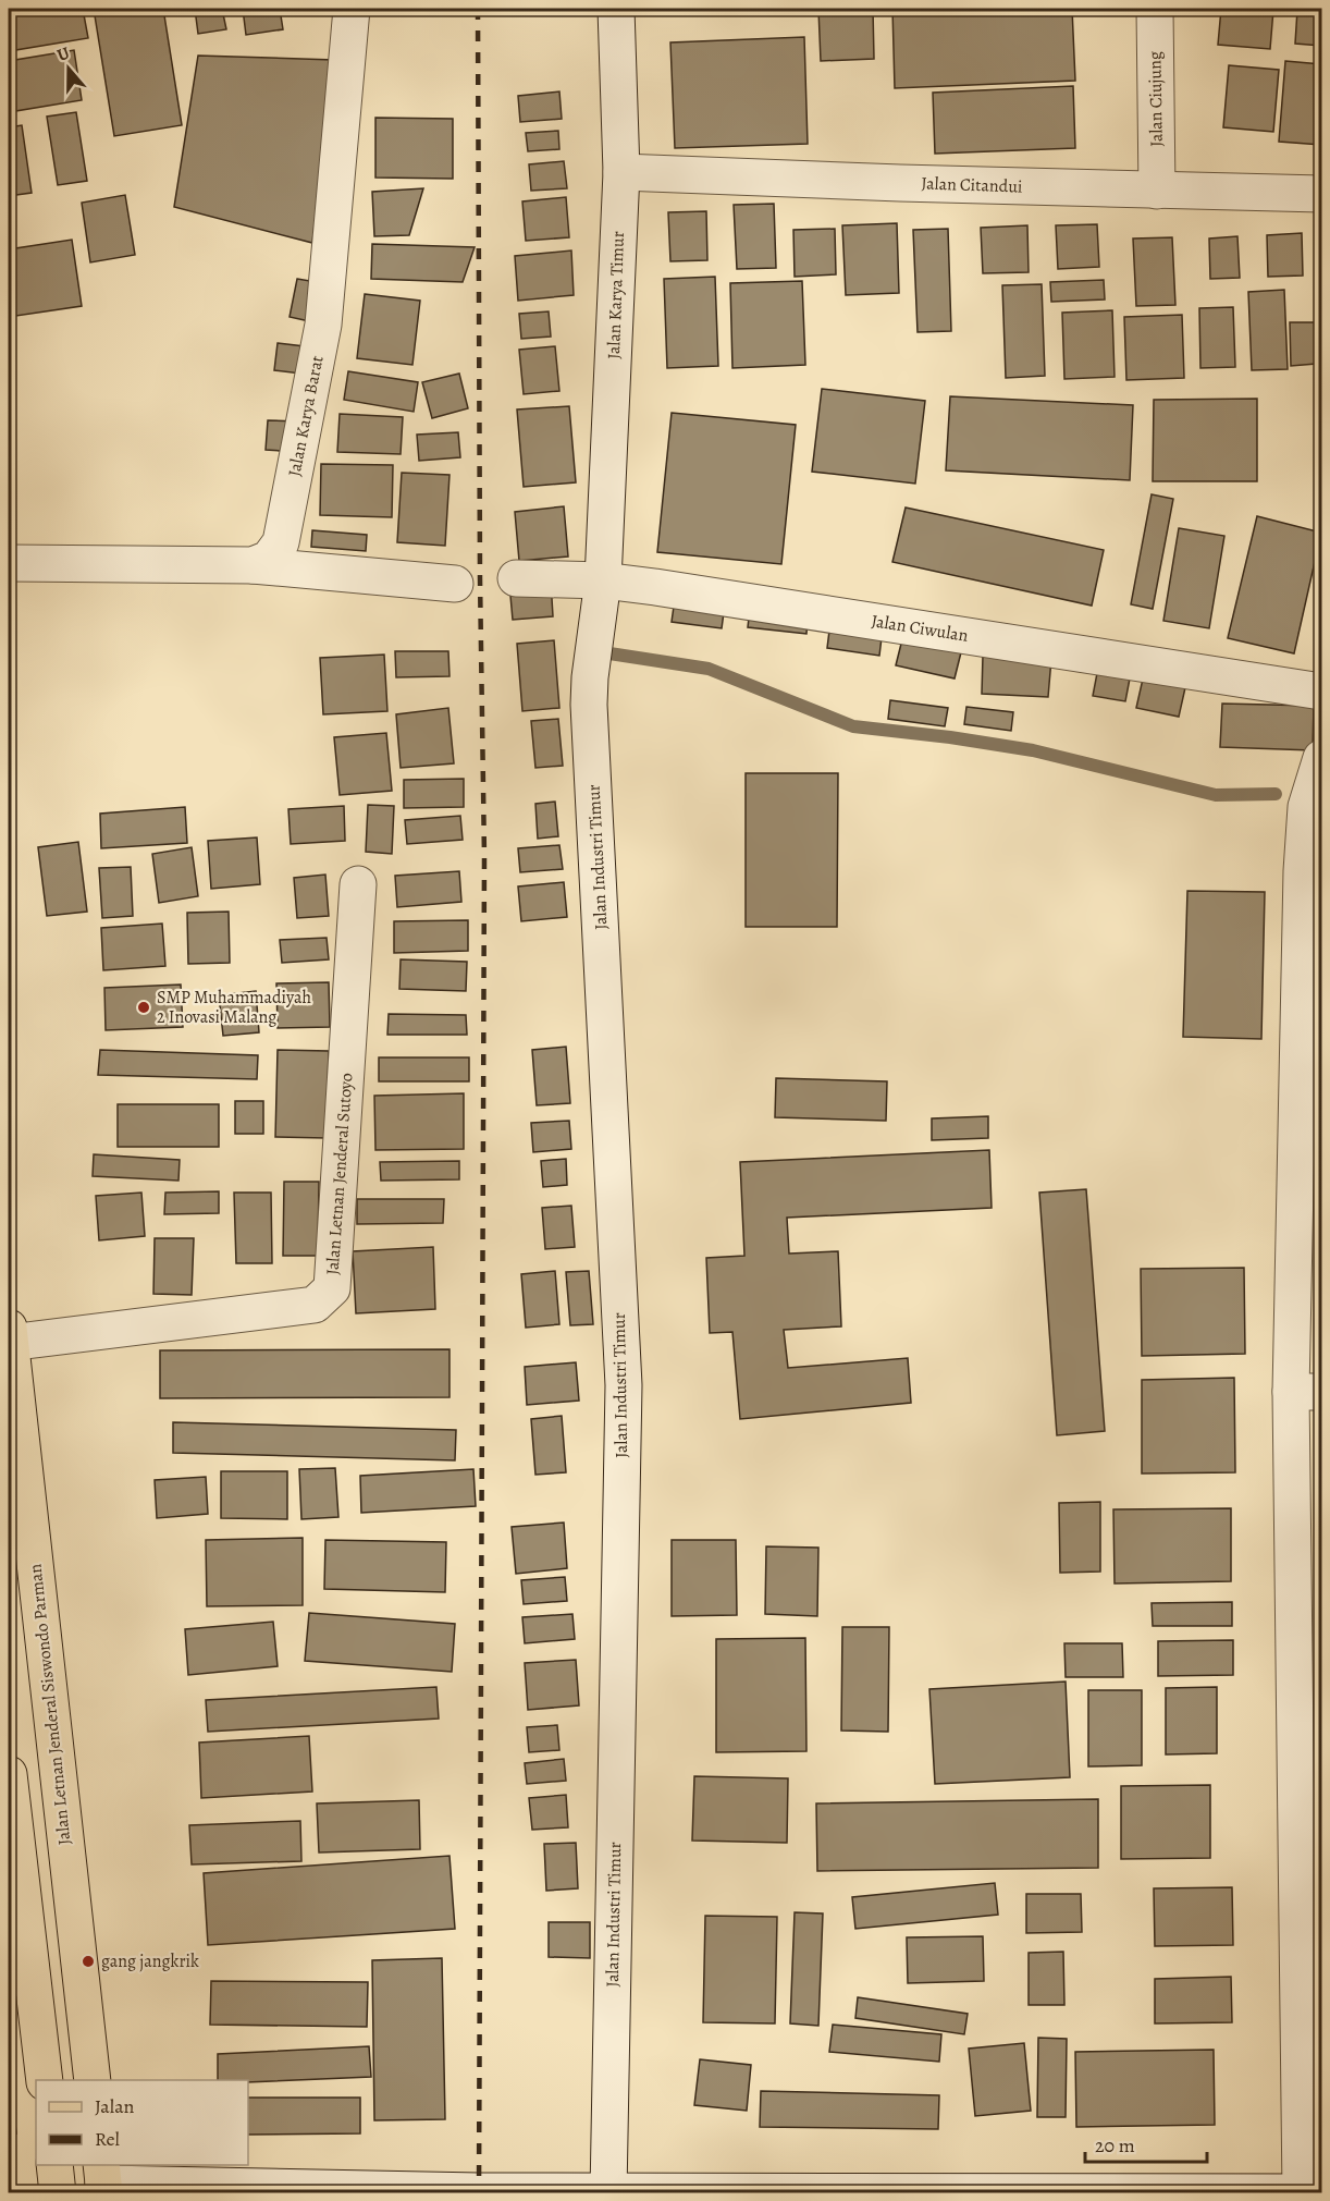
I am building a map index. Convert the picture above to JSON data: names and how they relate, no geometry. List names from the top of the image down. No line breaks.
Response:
{"streets":{"main road":["Jalan Letnan Jenderal Siswondo Parman"],"street":["Jalan Ciujung","Jalan Citandui","Jalan Karya Timur","Jalan Karya Barat","Jalan Ciwulan","Jalan Industri Timur","Jalan Letnan Jenderal Sutoyo"]},"crossings":[["Jalan Ciujung","Jalan Citandui"],["Jalan Citandui","Jalan Karya Timur"],["Jalan Karya Timur","Jalan Ciwulan"],["Jalan Karya Timur","Jalan Industri Timur"],["Jalan Ciwulan","Jalan Industri Timur"],["Jalan Letnan Jenderal Sutoyo","Jalan Letnan Jenderal Siswondo Parman"]],"places":["SMP Muhammadiyah 2 Inovasi Malang","gang jangkrik"],"legend":["Jalan","Rel"],"scale_bar":"20 m","north":"top"}
